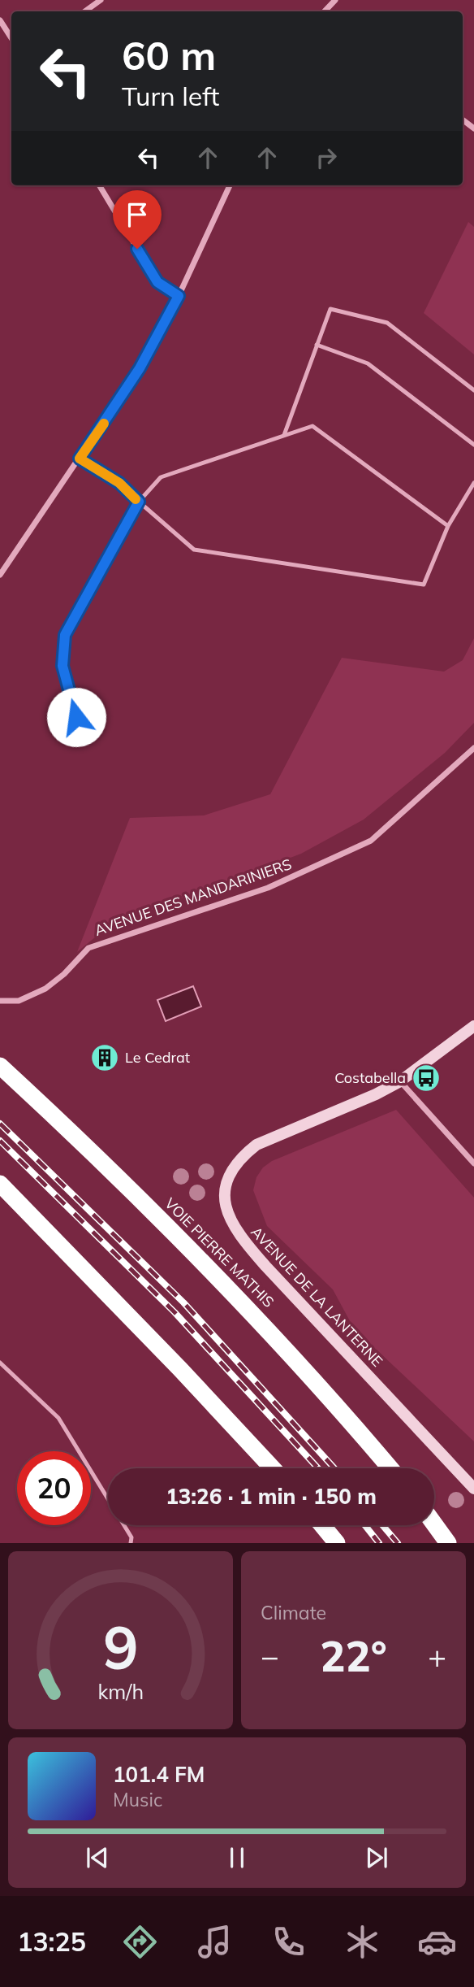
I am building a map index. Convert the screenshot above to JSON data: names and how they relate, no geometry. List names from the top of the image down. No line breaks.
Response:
{"streets":{"highway":["VOIE PIERRE MATHIS"],"street":["AVENUE DES MANDARINIERS","AVENUE DE LA LANTERNE"]},"places":{"building":["Le Cedrat"],"bus stop":["Costabella"]},"page":{"turn":["60 m","Turn left"],"limit":"20","trip":"13:26 · 1 min · 150 m","tile":"Climate","heat":["−","22°","+"],"song":["101.4 FM","Music"],"tabs":"13:25","gauge":["9","km/h"]}}
